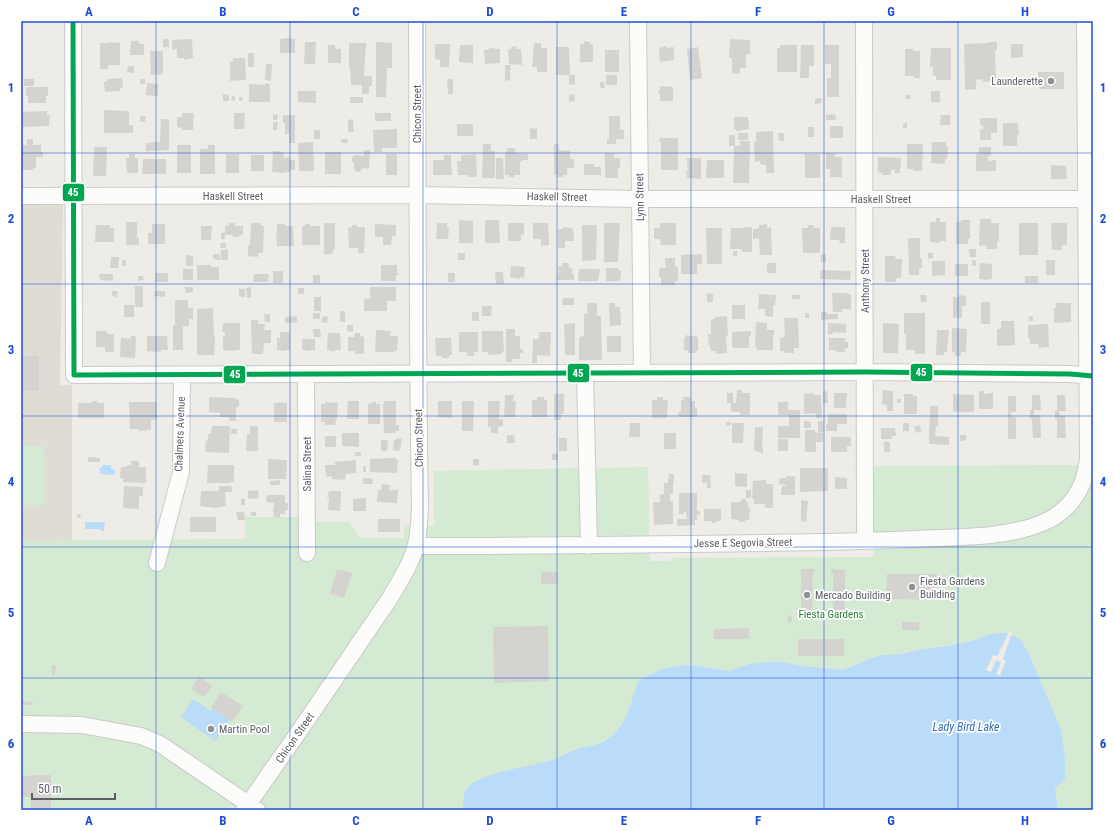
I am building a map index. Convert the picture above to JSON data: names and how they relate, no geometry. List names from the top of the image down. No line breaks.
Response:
{"streets":{"street":["Chicon Street","Haskell Street","Lynn Street","Anthony Street","Chalmers Avenue","Salina Street","Jesse E Segovia Street"]},"crossings":[["Chicon Street","Haskell Street"],["Chicon Street","Jesse E Segovia Street"],["Haskell Street","Lynn Street"],["Haskell Street","Anthony Street"],["Haskell Street","Jesse E Segovia Street"],["Anthony Street","Jesse E Segovia Street"]],"water":["Lady Bird Lake"],"parks":["Fiesta Gardens"],"places":["Launderette","Fiesta Gardens Building","Mercado Building","Martin Pool"],"lines":["transit line 45"],"scale_bar":"50 m","grid":{"columns":["A","B","C","D","E","F","G","H"],"rows":["1","2","3","4","5","6"]}}
